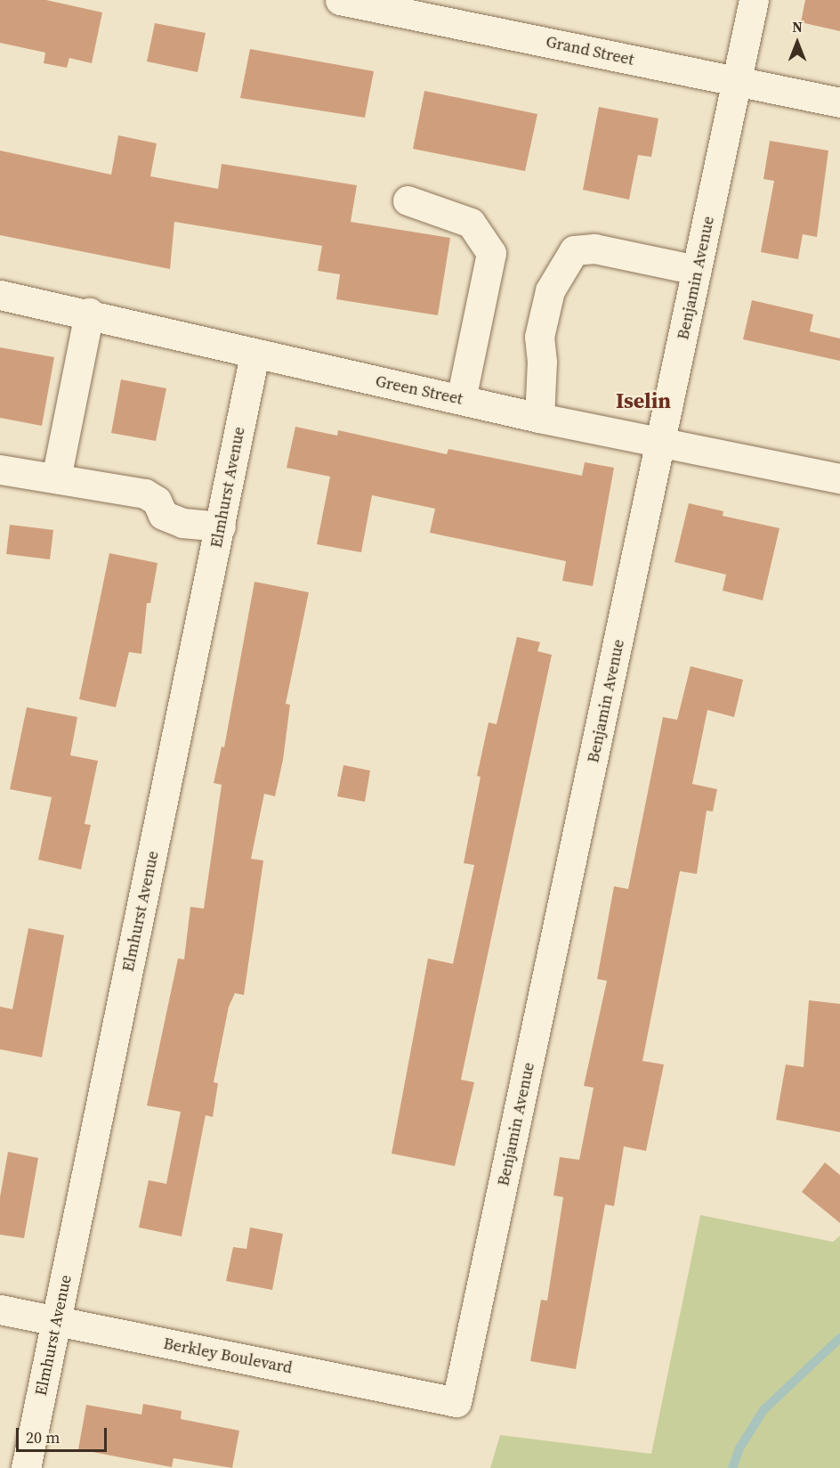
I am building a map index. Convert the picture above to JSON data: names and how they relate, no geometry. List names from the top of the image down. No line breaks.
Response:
{"streets":{"street":["Grand Street","Benjamin Avenue","Green Street","Elmhurst Avenue","Berkley Boulevard"]},"crossings":[["Grand Street","Benjamin Avenue"],["Benjamin Avenue","Green Street"],["Benjamin Avenue","Berkley Boulevard"],["Green Street","Elmhurst Avenue"],["Elmhurst Avenue","Berkley Boulevard"]],"districts":["Iselin"],"scale_bar":"20 m","north":"top"}
